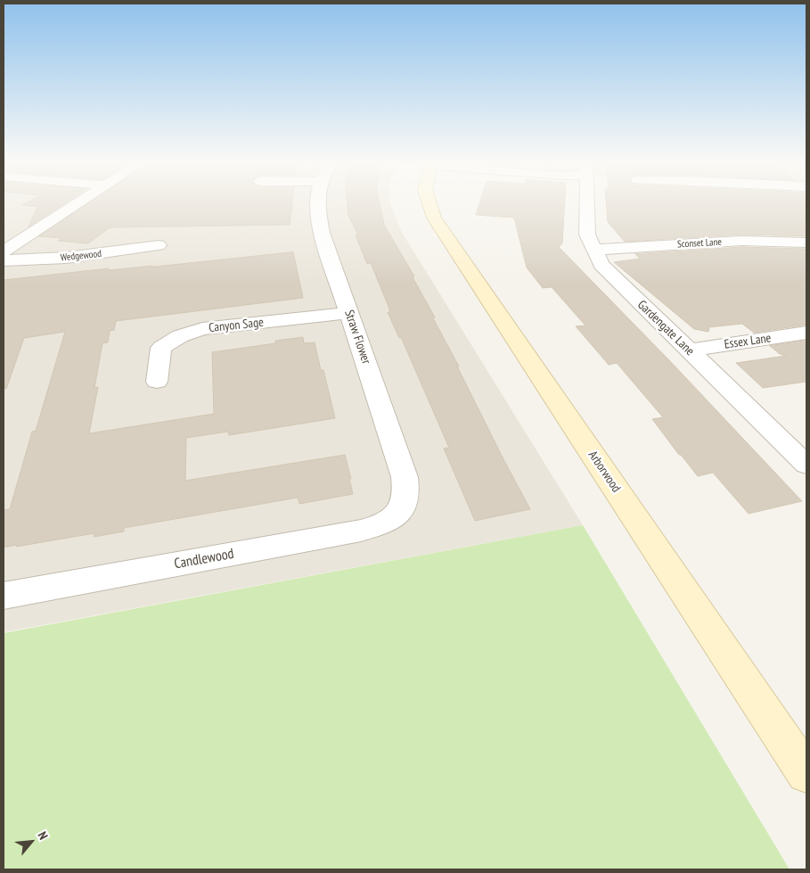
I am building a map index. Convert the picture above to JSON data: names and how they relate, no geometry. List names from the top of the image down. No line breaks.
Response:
{"streets":{"street":["Sconset Lane","Wedgewood","Canyon Sage","Gardengate Lane","Straw Flower","Essex Lane","Arborwood","Candlewood"]},"crossings":[["Sconset Lane","Gardengate Lane"],["Canyon Sage","Straw Flower"],["Gardengate Lane","Essex Lane"],["Straw Flower","Candlewood"]],"north":"top right"}
